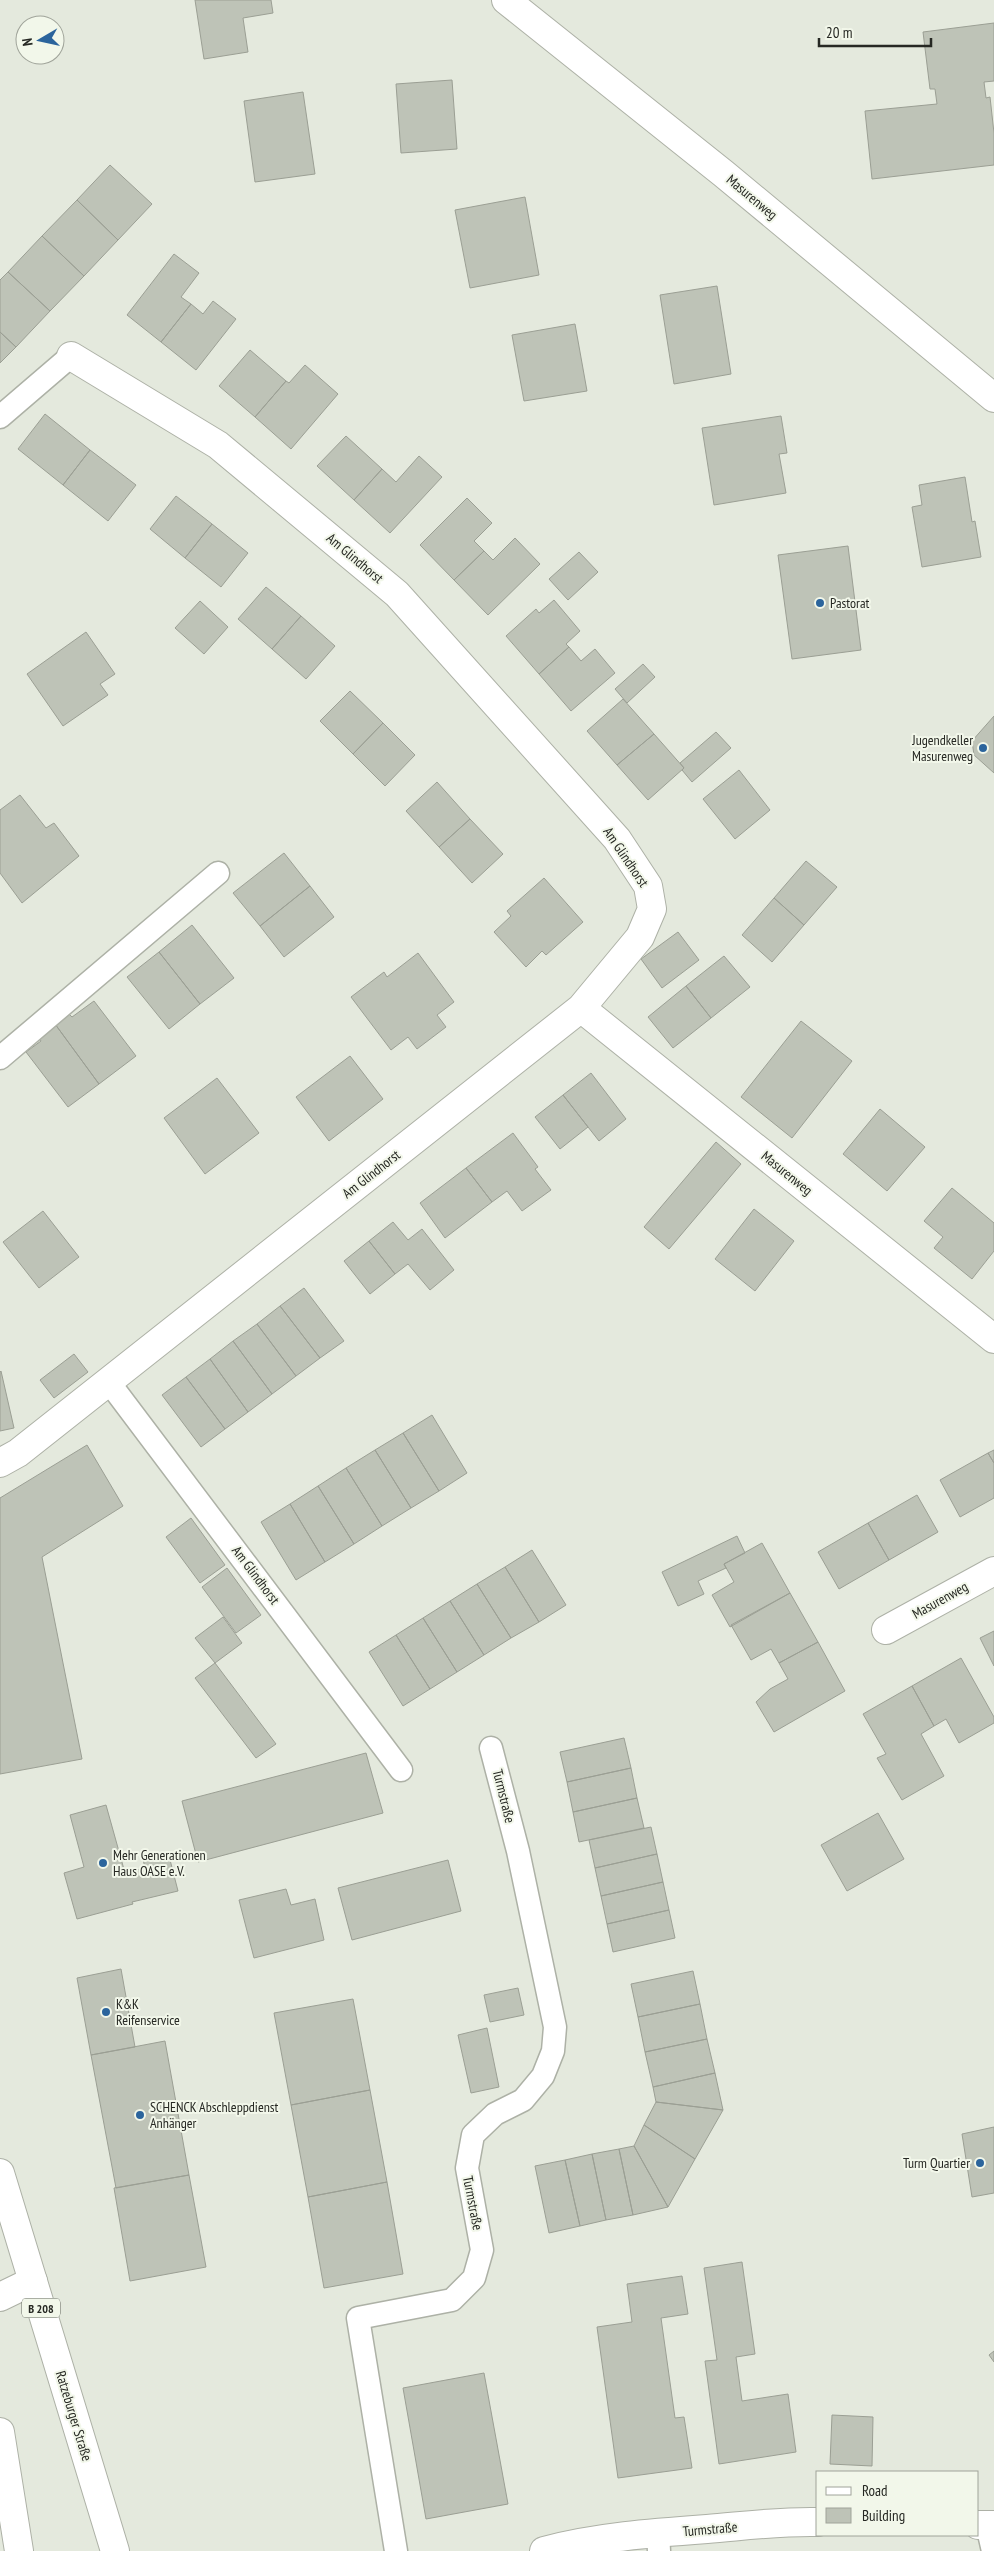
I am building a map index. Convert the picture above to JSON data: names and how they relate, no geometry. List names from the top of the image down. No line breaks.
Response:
{"streets":{"street":["Masurenweg","Am Glindhorst","Turmstraße","B 208","Ratzeburger Straße"]},"crossings":[["Masurenweg","Am Glindhorst"]],"places":["Pastorat","Jugendkeller Masurenweg","Mehr Generationen Haus OASE e.V.","K&K Reifenservice","SCHENCK Abschleppdienst Anhänger","Turm Quartier"],"legend":["Road","Building"],"scale_bar":"20 m","north":"left"}
